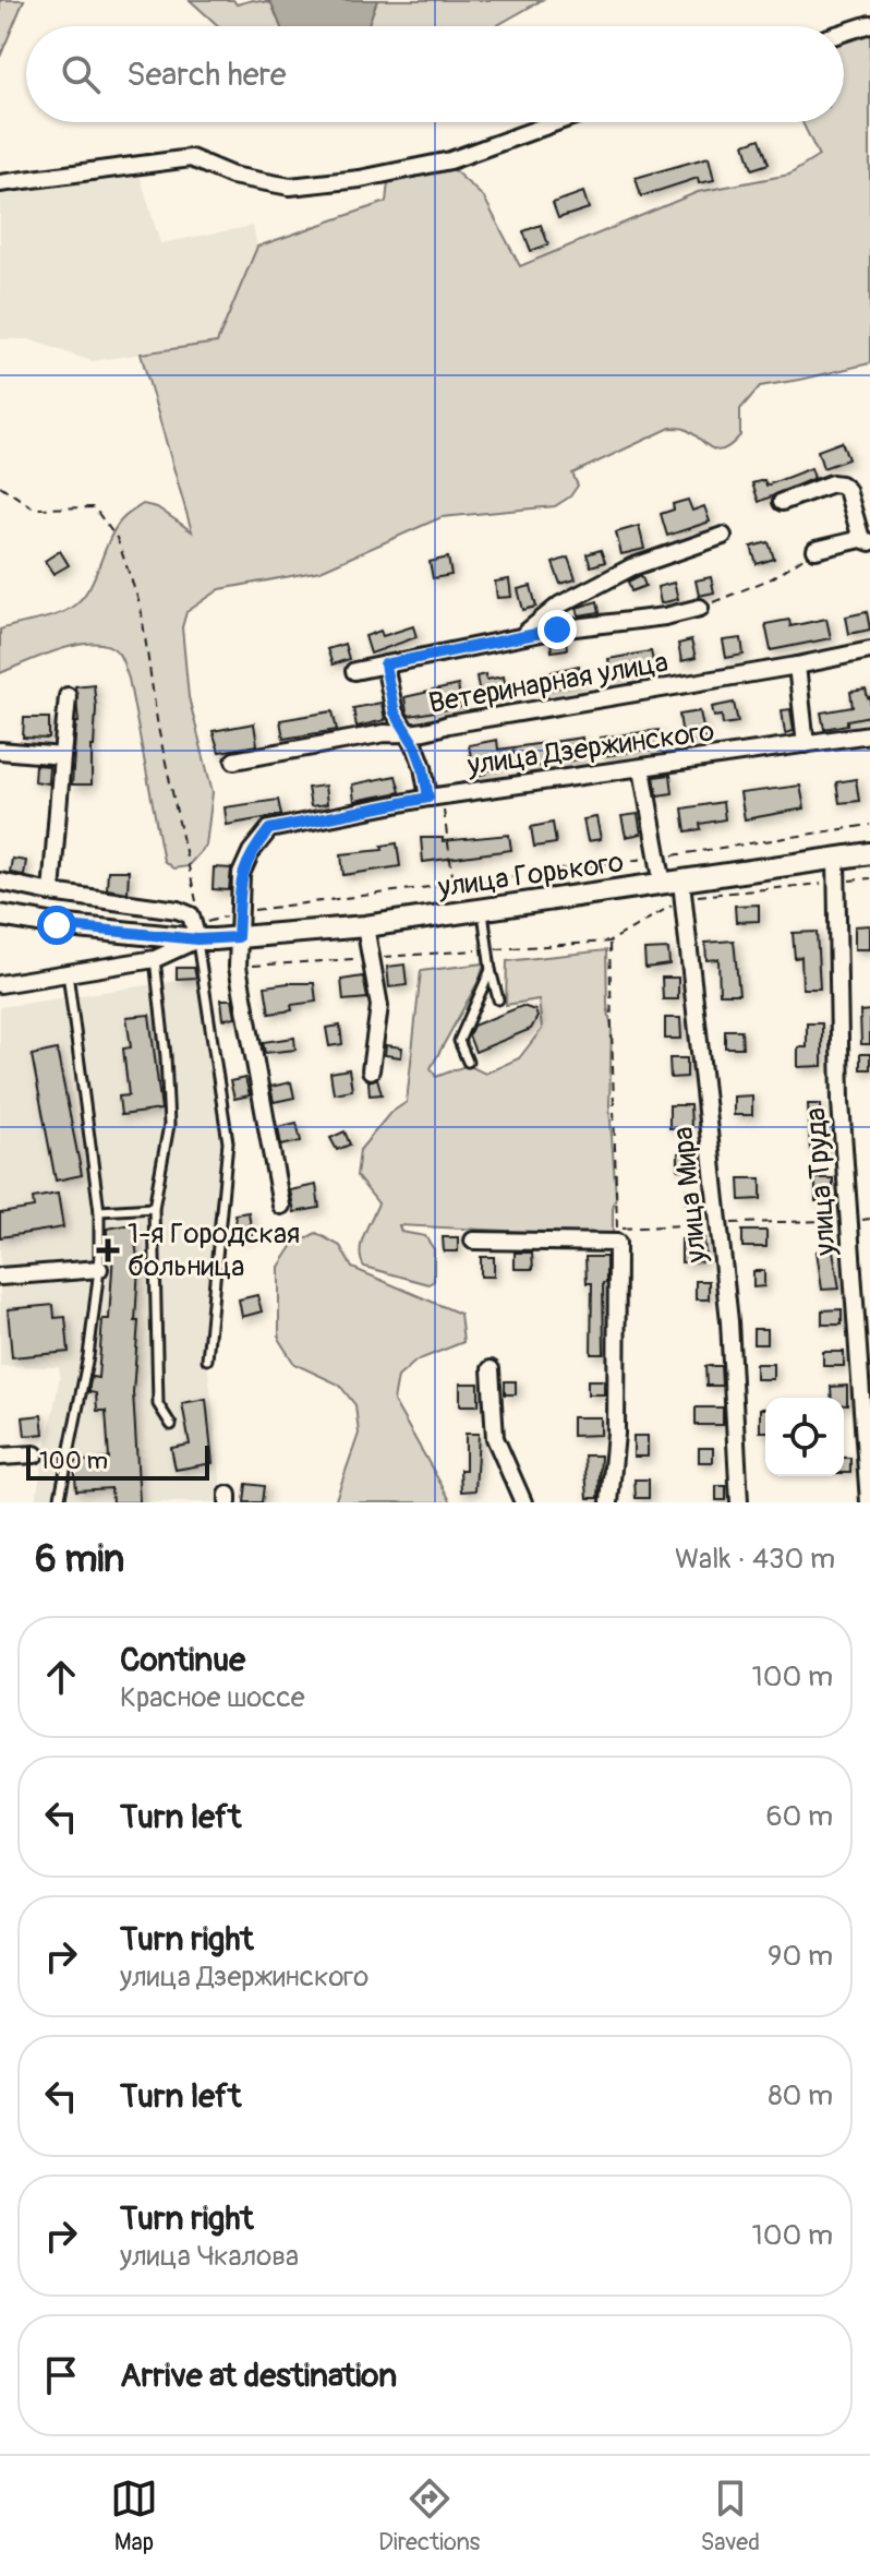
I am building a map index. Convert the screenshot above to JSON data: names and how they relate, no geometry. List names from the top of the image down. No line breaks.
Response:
{"streets":{"main road":["улица Горького"],"street":["Ветеринарная улица","улица Дзержинского","улица Труда","улица Мира"]},"crossings":[["улица Дзержинского","улица Мира"],["улица Горького","улица Труда"],["улица Горького","улица Мира"]],"places":{"health":["1-я Городская больница"]},"scale_bar":"100 m","page":{"search":"Search here","scale":"100 m","heading":["6 min","Walk · 430 m"],"list":[["Continue","Красное шоссе","100 m"],["Turn left","60 m"],["Turn right","улица Дзержинского","90 m"],["Turn left","80 m"],["Turn right","улица Чкалова","100 m"],"Arrive at destination"],"nav":["Map","Directions","Saved"]}}
